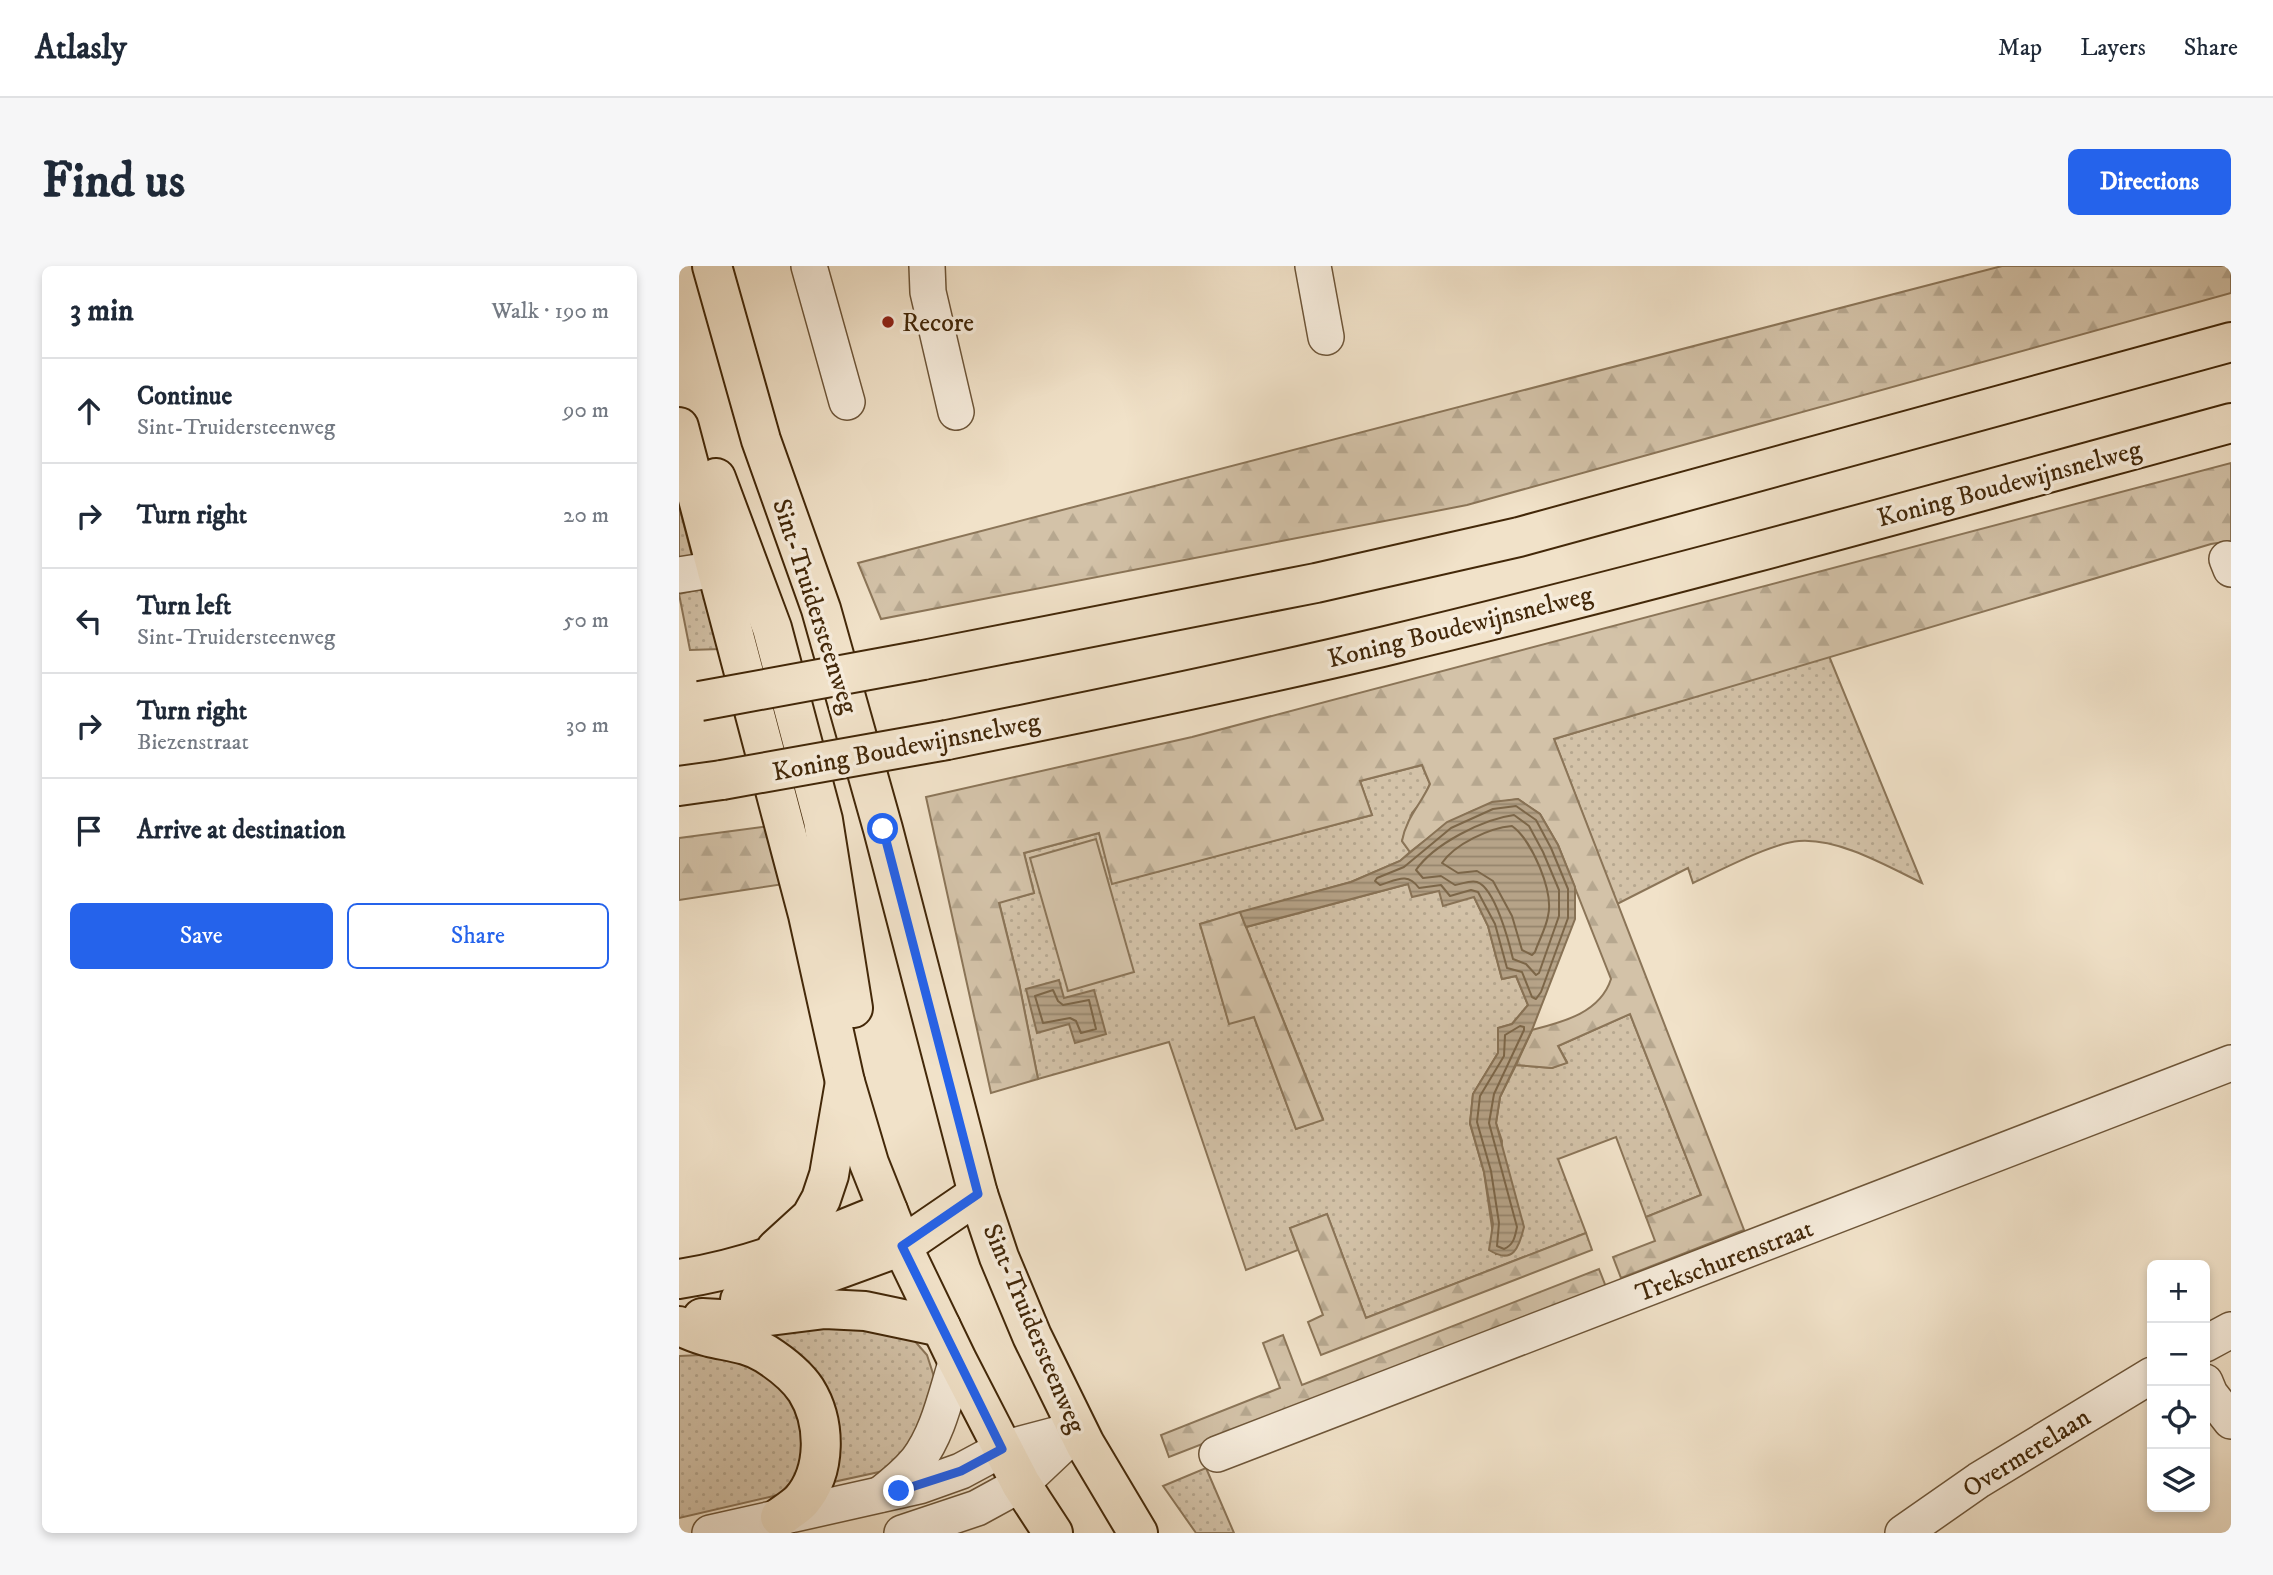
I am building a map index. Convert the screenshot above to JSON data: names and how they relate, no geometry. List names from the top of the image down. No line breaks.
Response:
{"streets":{"main road":["Koning Boudewijnsnelweg","Sint-Truidersteenweg"],"street":["Trekschurenstraat","Overmerelaan"]},"places":["Recore"],"page":{"header":"Atlasly","nav":["Map","Layers","Share"],"buttons":["Directions",["Save","Share"]],"title":"Find us","heading":["3 min","Walk · 190 m"],"list":[["Continue","Sint-Truidersteenweg","90 m"],["Turn right","20 m"],["Turn left","Sint-Truidersteenweg","50 m"],["Turn right","Biezenstraat","30 m"],"Arrive at destination"],"map_buttons":["+","−"]}}
